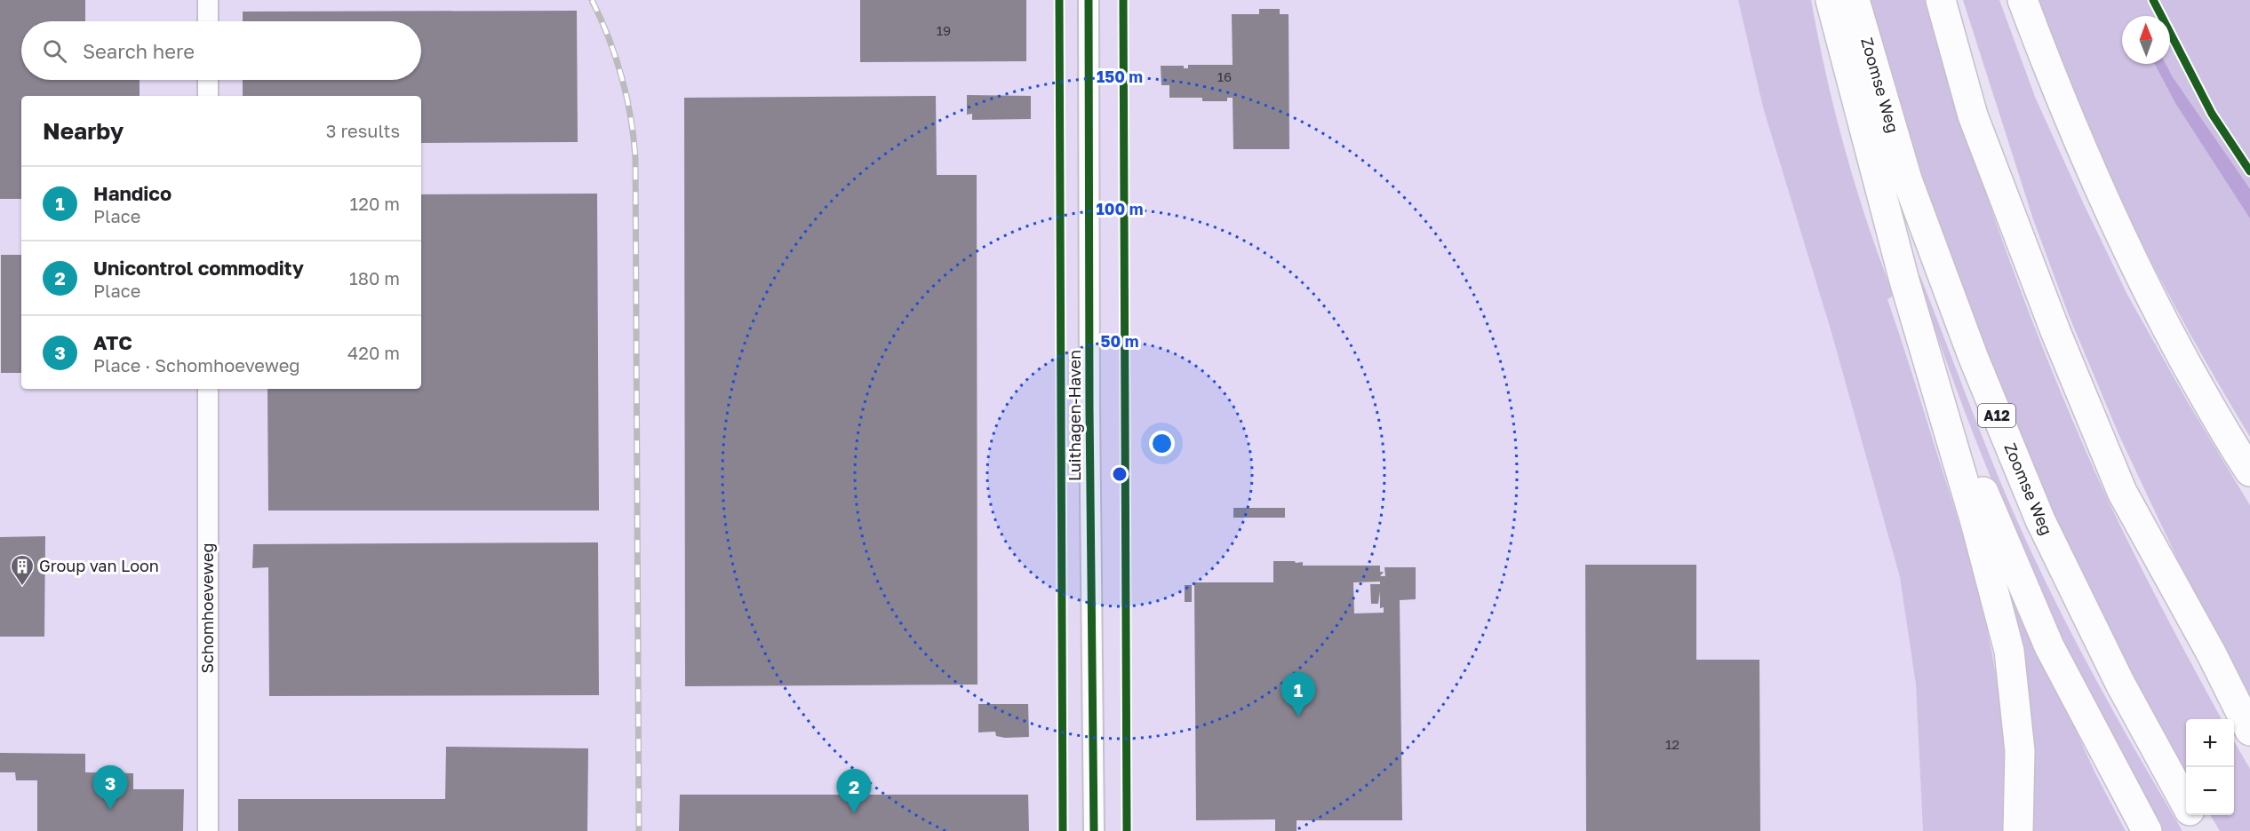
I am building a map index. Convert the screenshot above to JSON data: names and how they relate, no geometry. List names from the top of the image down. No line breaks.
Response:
{"streets":{"highway":["Zoomse Weg","A12"],"street":["Luithagen-Haven","Schomhoeveweg"]},"places":{"building":["Group van Loon"]},"house_numbers":["19","16","12"],"north":"top","page":{"search":"Search here","heading":["Nearby","3 results"],"list":[{"mark":"1","name":"Handico","note":"Place","value":"120 m"},{"mark":"2","name":"Unicontrol commodity","note":"Place","value":"180 m"},{"mark":"3","name":"ATC","note":"Place · Schomhoeveweg","value":"420 m"}],"pins":["1","3","2"],"map_buttons":["+","−"]},"rings":["150 m","100 m","50 m"]}
